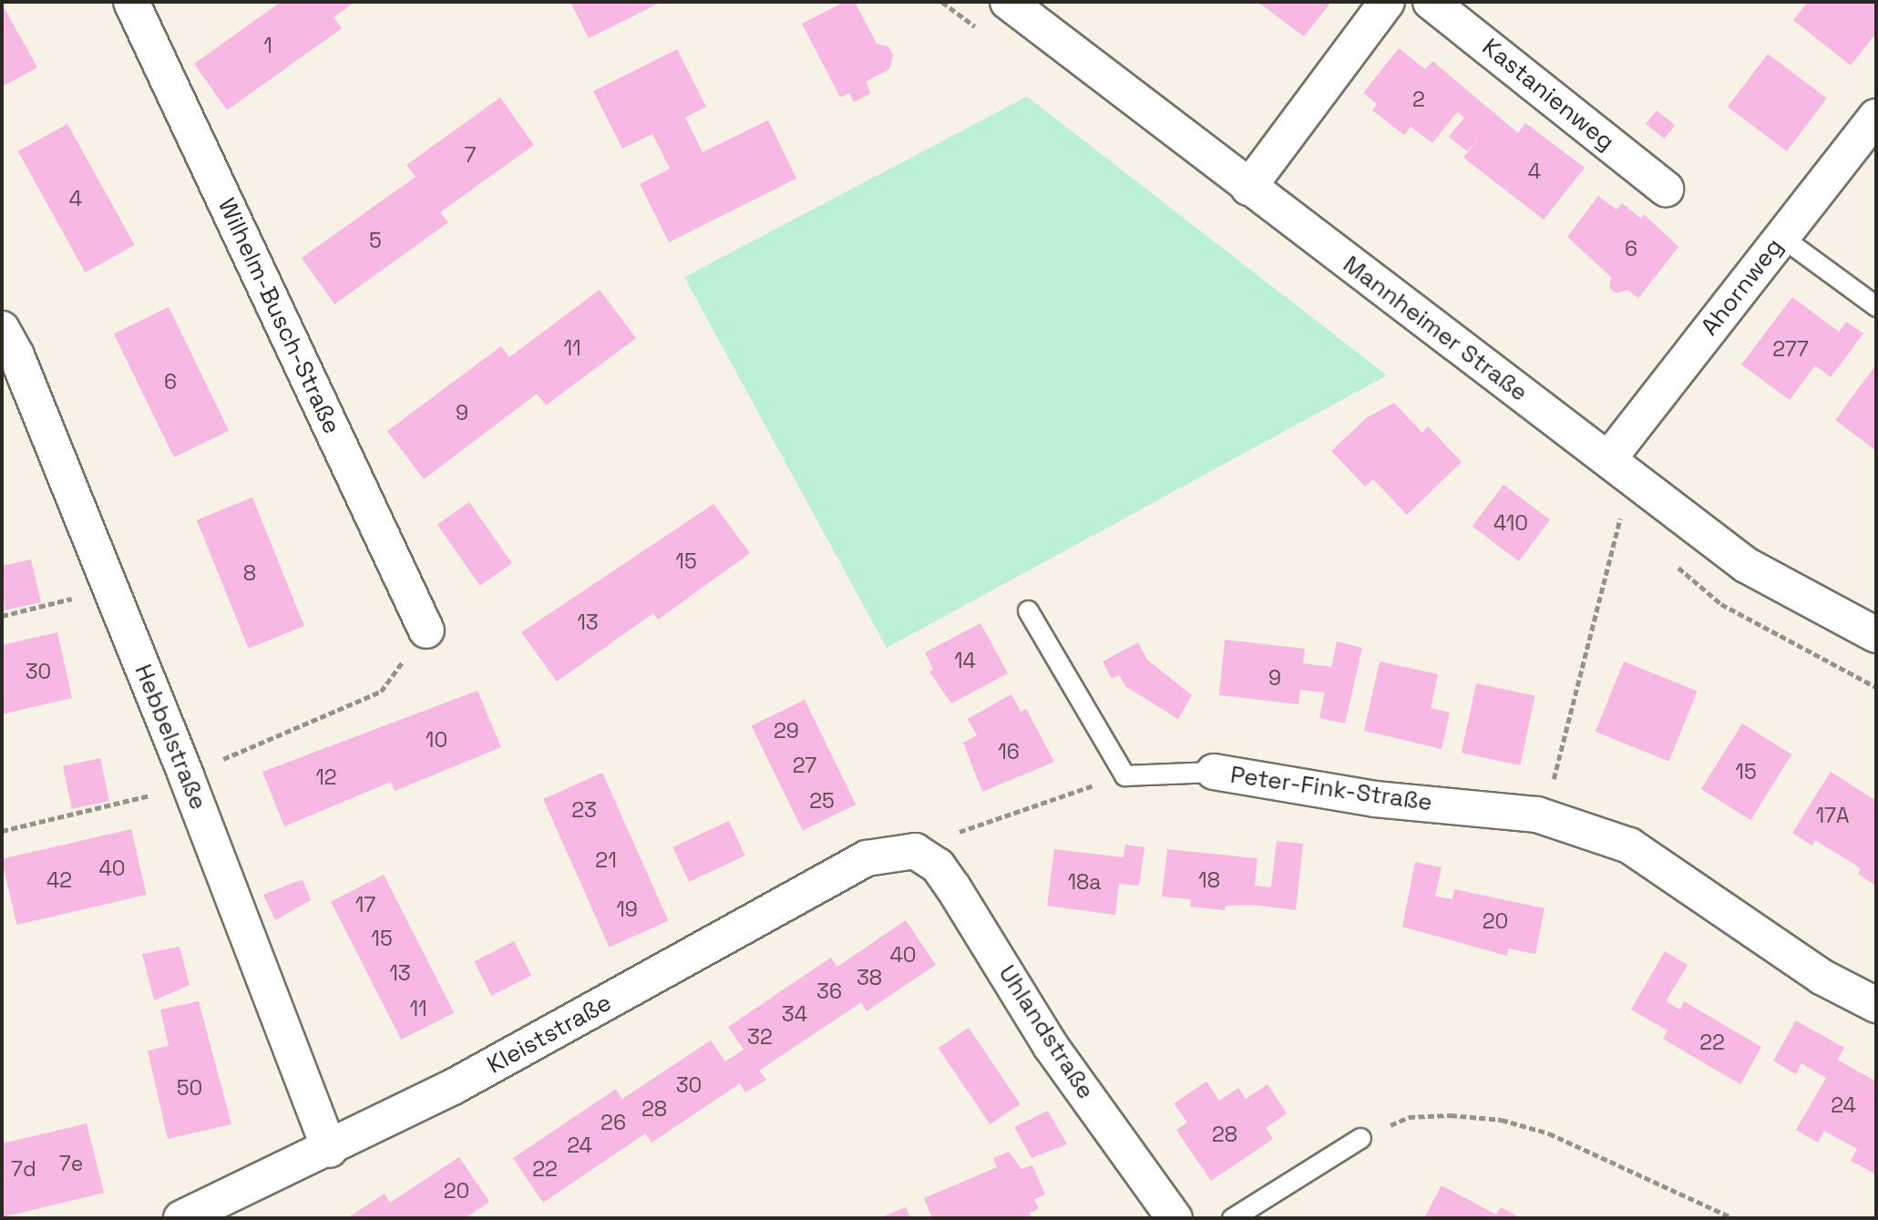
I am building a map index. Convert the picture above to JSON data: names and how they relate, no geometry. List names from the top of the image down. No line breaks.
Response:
{"streets":{"street":["Kastanienweg","Ahornweg","Wilhelm-Busch-Straße","Mannheimer Straße","Hebbelstraße","Peter-Fink-Straße","Uhlandstraße","Kleiststraße"]},"crossings":[["Ahornweg","Mannheimer Straße"],["Hebbelstraße","Kleiststraße"],["Uhlandstraße","Kleiststraße"]],"house_numbers":["1","2","7","4","4","5","6","11","277","6","9","410","15","8","13","14","30","9","29","10","16","27","15","12","25","23","17A","21","40","42","18","18a","17","19","20","15","40","13","38","36","11","34","32","22","30","50","24","28","26","28","24","7e","7d","22","20"]}
